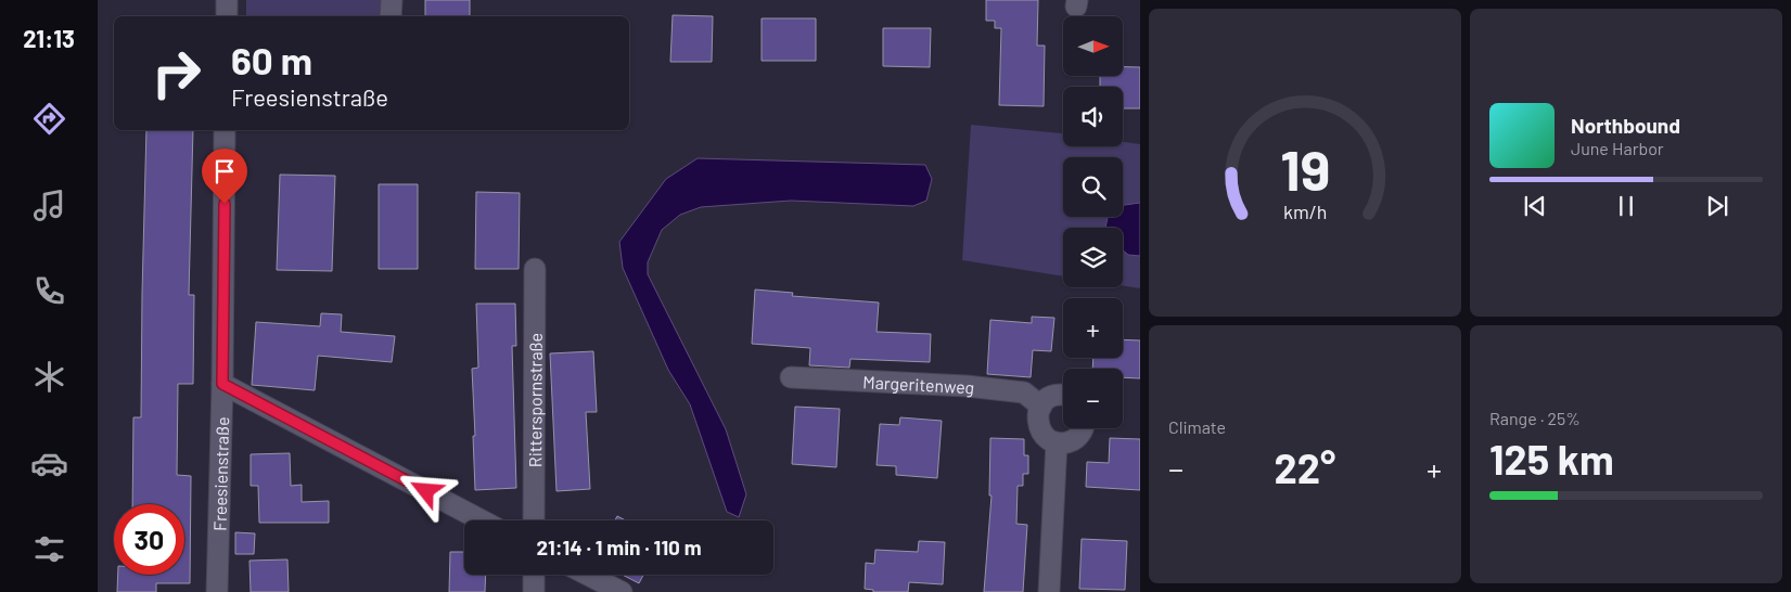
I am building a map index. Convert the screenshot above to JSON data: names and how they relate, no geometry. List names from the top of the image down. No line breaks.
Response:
{"streets":{"street":["Margeritenweg","Ritterspornstraße","Freesienstraße"]},"north":"right","page":{"tabs":"21:13","map_buttons":["+","−"],"turn":["60 m","Freesienstraße"],"song":["Northbound","June Harbor"],"tile":["Climate",["Range · 25%","125 km"]],"heat":["−","22°","+"],"limit":"30","trip":"21:14 · 1 min · 110 m","gauge":["19","km/h"]}}
